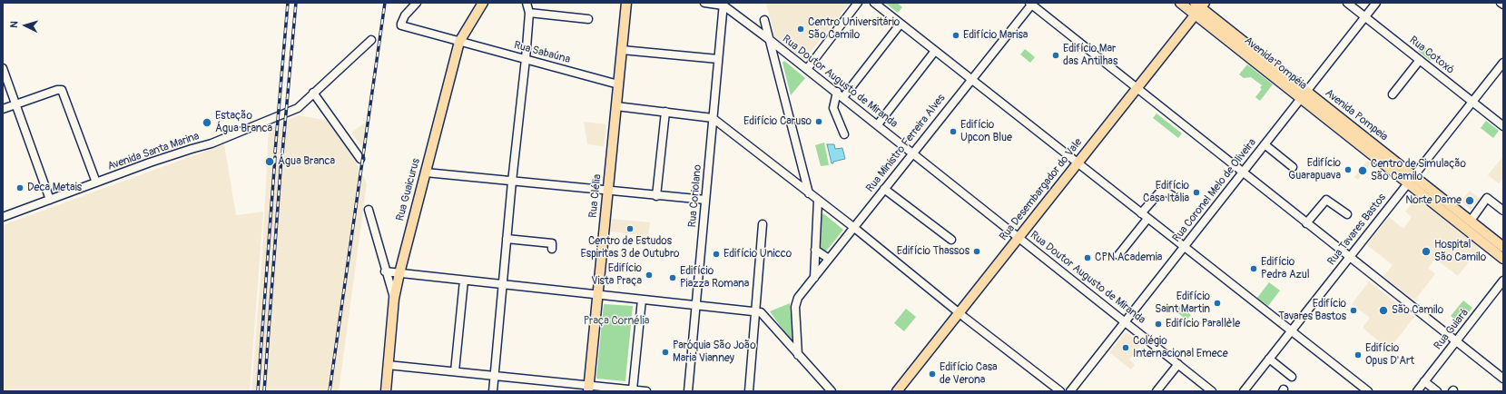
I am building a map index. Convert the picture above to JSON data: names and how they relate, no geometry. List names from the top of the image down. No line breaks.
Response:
{"streets":{"main road":["Avenida Pompéia","Avenida Pompeia","Rua Guaicurus","Rua Desembargador do Vale","Rua Clélia"],"street":["Rua Sabaúna","Rua Cotoxó","Rua Doutor Augusto de Miranda","Rua Ministro Ferreira Alves","Avenida Santa Marina","Rua Coronel Melo de Oliveira","Rua Coriolano","Rua Tavares Bastos","Rua Guiará"]},"crossings":[["Rua Sabaúna","Rua Guaicurus"],["Rua Sabaúna","Rua Clélia"],["Rua Cotoxó","Rua Coronel Melo de Oliveira"],["Rua Cotoxó","Rua Tavares Bastos"],["Avenida Pompéia","Avenida Pompeia"],["Avenida Pompéia","Rua Desembargador do Vale"],["Avenida Pompéia","Rua Coronel Melo de Oliveira"],["Avenida Pompéia","Rua Tavares Bastos"],["Rua Doutor Augusto de Miranda","Rua Ministro Ferreira Alves"],["Rua Doutor Augusto de Miranda","Rua Desembargador do Vale"],["Rua Doutor Augusto de Miranda","Rua Coronel Melo de Oliveira"],["Rua Doutor Augusto de Miranda","Rua Coriolano"],["Avenida Pompeia","Rua Desembargador do Vale"],["Avenida Pompeia","Rua Coronel Melo de Oliveira"],["Avenida Pompeia","Rua Tavares Bastos"]],"parks":["Praça Cornélia"],"places":["Centro Universitário São Camilo","Edifício Marisa","Edifício Mar das Antilhas","Edifício Caruso","Estação Água Branca","Edifício Upcon Blue","Água Branca","Edifício Guarapuava","Centro de Simulação São Camilo","Deca Metais","Edifício Casa Itália","Norte Dame","Centro de Estudos Espiritas 3 de Outubro","Edifício Thassos","Hospital São Camilo","Edifício Unicco","CPN Academia","Edifício Pedra Azul","Edifício Vista Praça","Edifício Piazza Romana","Edifício Saint Martin","Edifício Tavares Bastos","São Camilo","Edifício Parallèle","Colégio Internacional Emece","Paróquia São João Maria Vianney","Edifício Opus D'Art","Edifício Casa de Verona"],"north":"left"}
